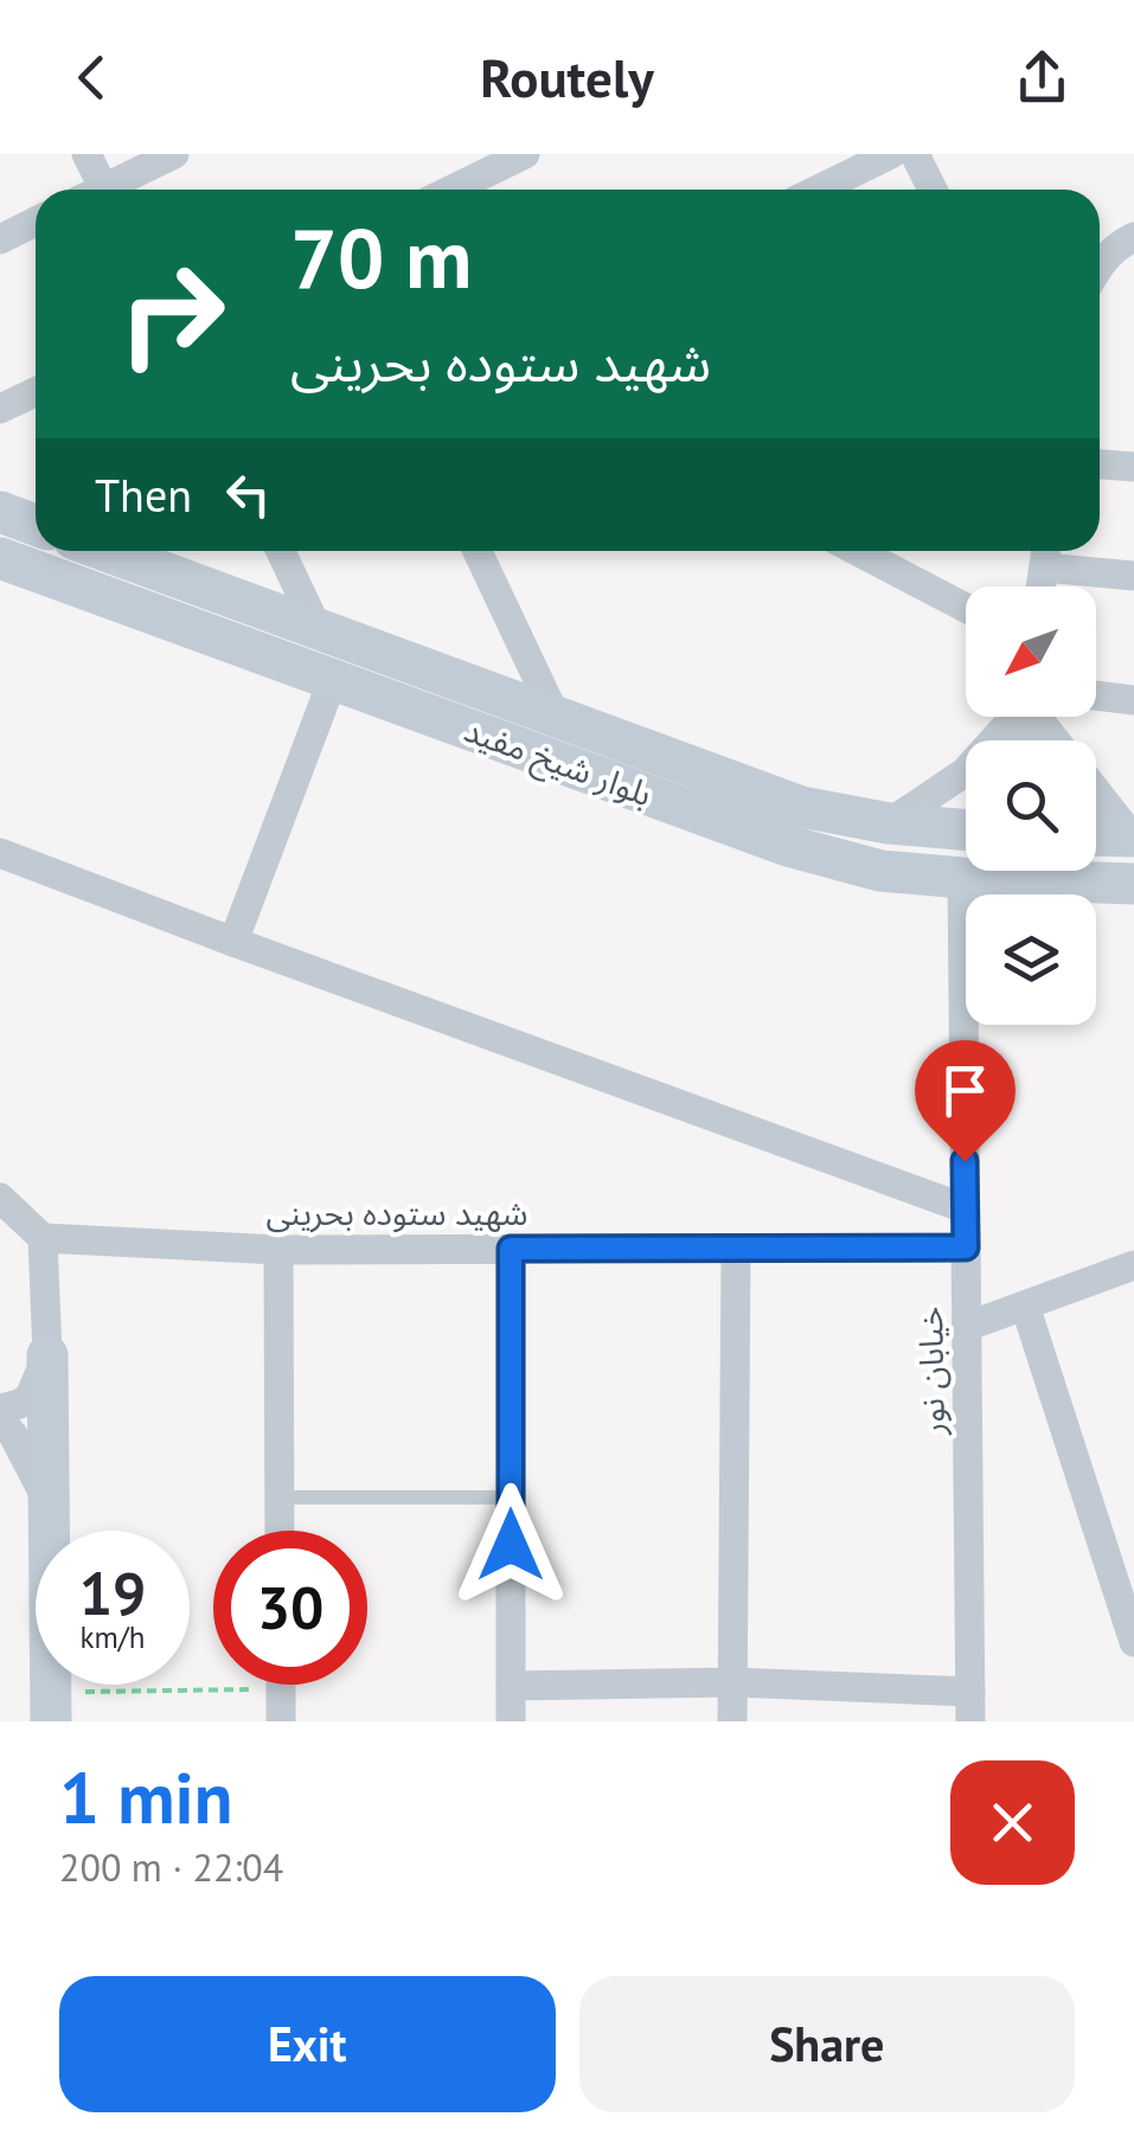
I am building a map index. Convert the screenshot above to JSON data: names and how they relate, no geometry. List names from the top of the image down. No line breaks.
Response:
{"streets":{"street":["بلوار شیخ مفید","شهید ستوده بحرینی","خیابان نور"]},"crossings":[["بلوار شیخ مفید","خیابان نور"],["شهید ستوده بحرینی","خیابان نور"]],"north":"bottom left","page":{"header":"Routely","turn":["70 m","شهید ستوده بحرینی"],"then":"Then","speed":"19 km/h","limit":"30","heading":["1 min","200 m · 22:04"],"buttons":["Exit","Share"]}}
